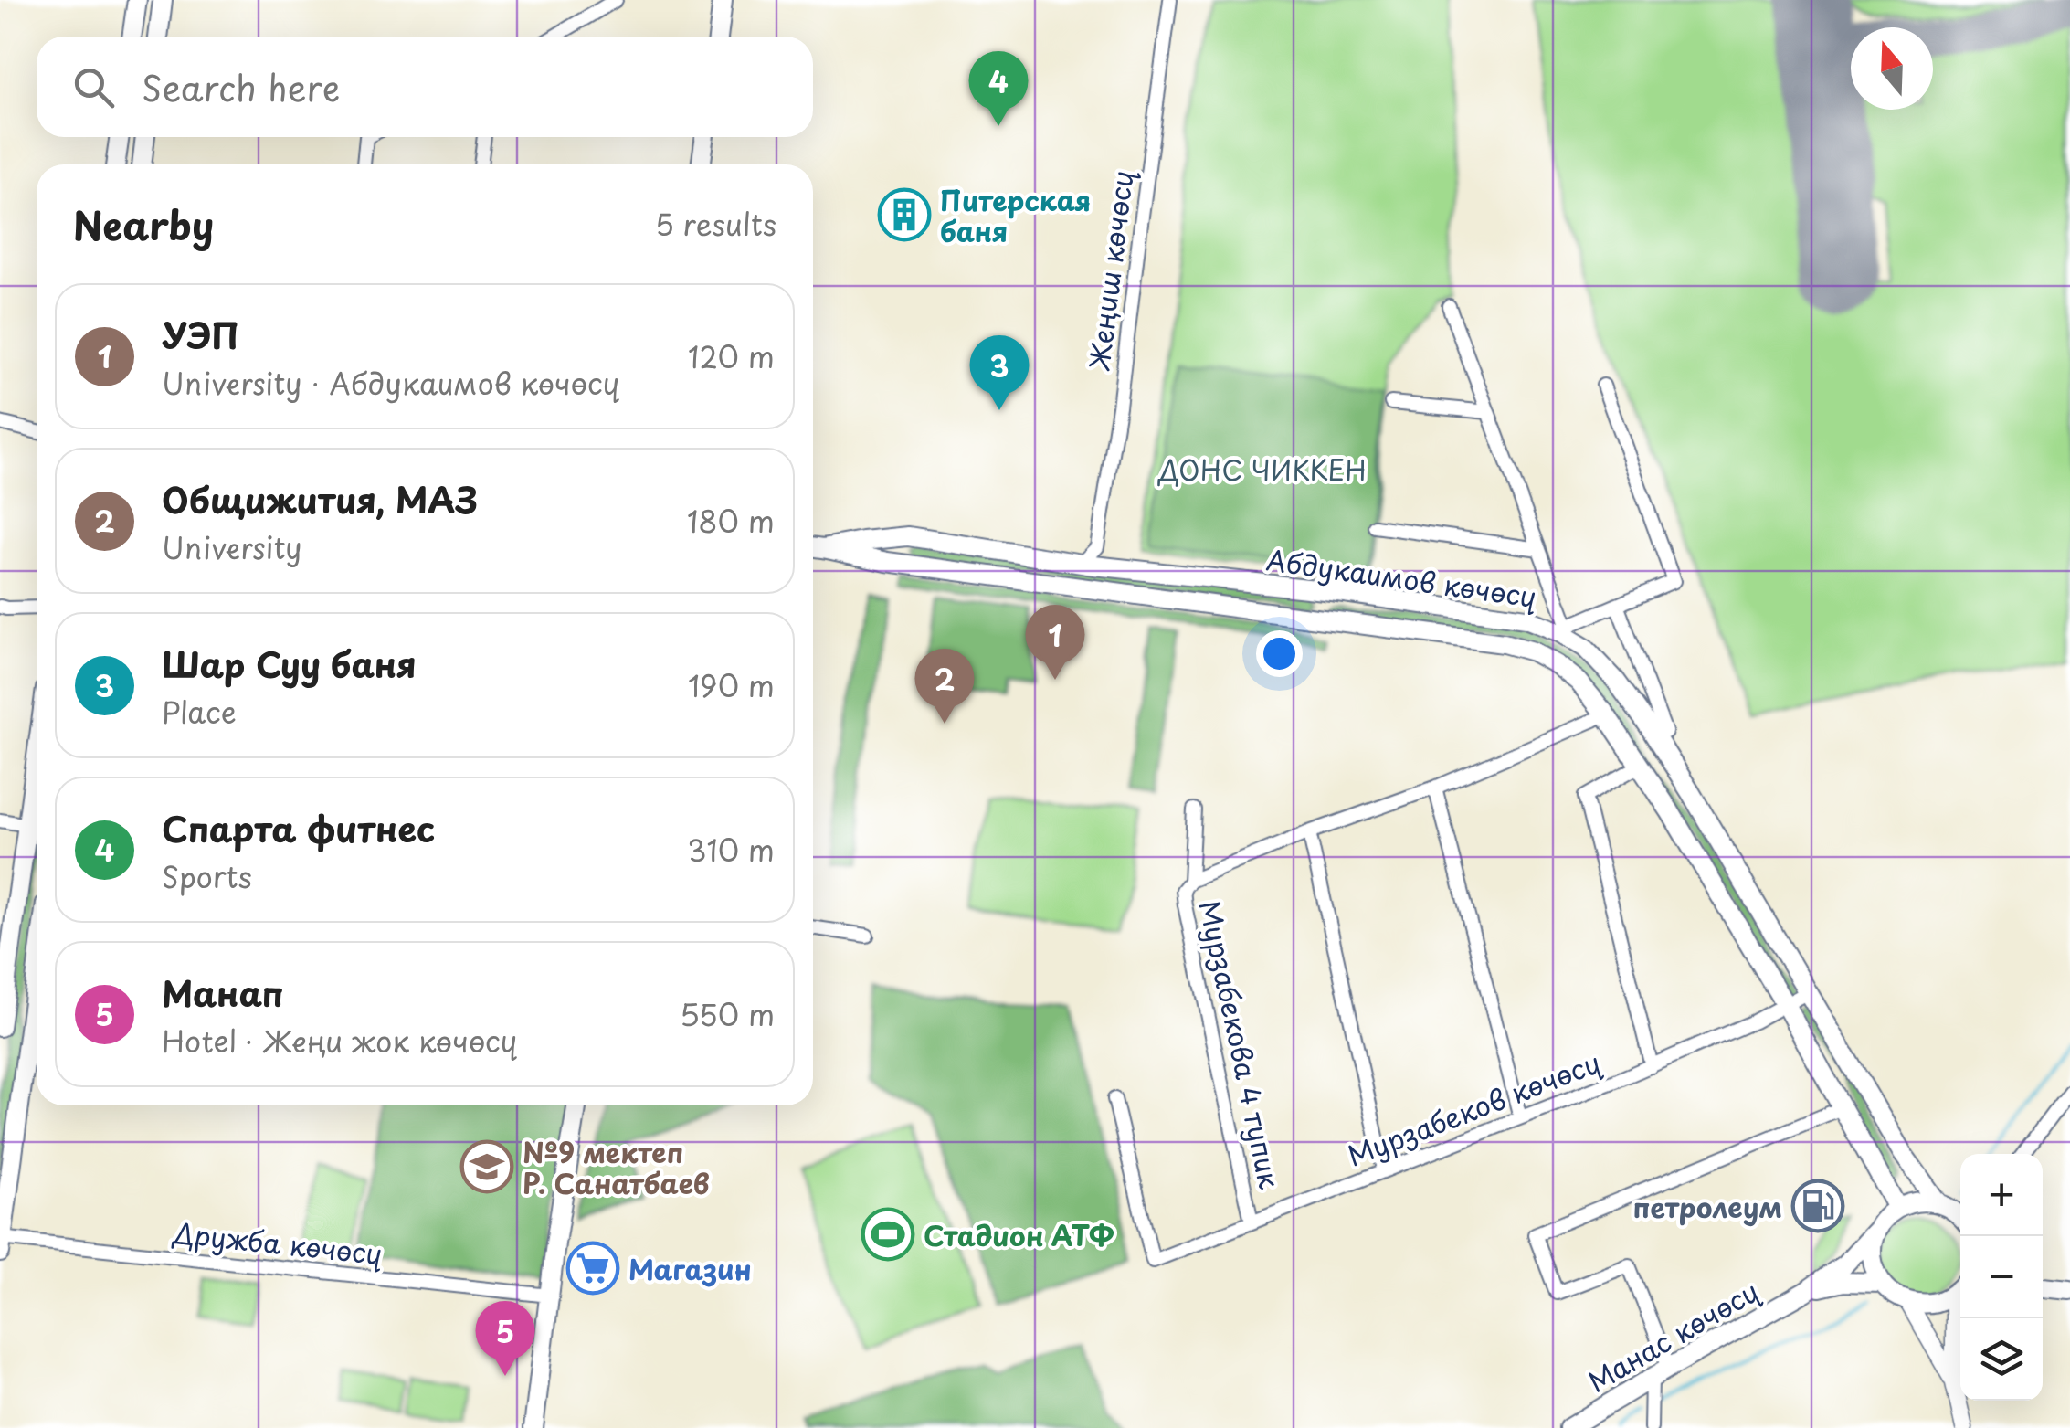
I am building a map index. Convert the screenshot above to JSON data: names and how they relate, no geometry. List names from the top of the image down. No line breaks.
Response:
{"streets":{"main road":["Абдукаимов көчөсү","Манас көчөсү"],"street":["Жеңиш көчөсү","Мурзабекова 4 тупик","Мурзабеков көчөсү","Дружба көчөсү"]},"crossings":[["Абдукаимов көчөсү","Мурзабеков көчөсү"],["Мурзабекова 4 тупик","Мурзабеков көчөсү"]],"parks":["ДОНС ЧИККЕН"],"places":{"building":["Питерская баня"],"school or university":["№9 мектеп Р. Санатбаев"],"fuel station":["петролеум"],"sports":["Стадион АТФ"],"supermarket":["Магазин"]},"north":"top","page":{"search":"Search here","pins":["4","3","1","2","5"],"heading":["Nearby","5 results"],"list":[{"mark":"1","name":"УЭП","note":"University · Абдукаимов көчөсү","value":"120 m"},{"mark":"2","name":"Общижития, МАЗ","note":"University","value":"180 m"},{"mark":"3","name":"Шар Суу баня","note":"Place","value":"190 m"},{"mark":"4","name":"Спарта фитнес","note":"Sports","value":"310 m"},{"mark":"5","name":"Манап","note":"Hotel · Жеңи жок көчөсү","value":"550 m"}],"map_buttons":["+","−"]}}
